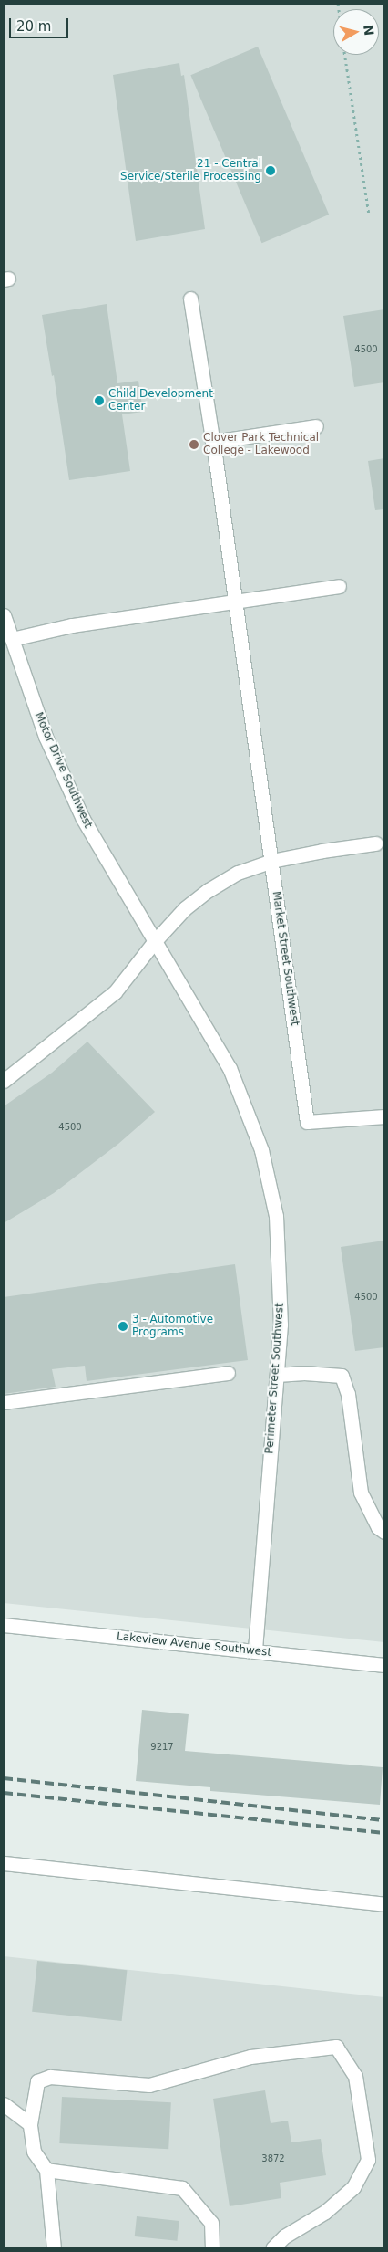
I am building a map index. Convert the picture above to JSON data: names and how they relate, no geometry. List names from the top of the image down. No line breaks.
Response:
{"streets":{"street":["Motor Drive Southwest","Market Street Southwest","Perimeter Street Southwest","Lakeview Avenue Southwest"]},"crossings":[["Motor Drive Southwest","Perimeter Street Southwest"],["Perimeter Street Southwest","Lakeview Avenue Southwest"]],"places":["21 - Central Service/Sterile Processing","Child Development Center","Clover Park Technical College - Lakewood","3 - Automotive Programs"],"house_numbers":["4500","4500","4500","9217","3872"],"scale_bar":"20 m","north":"right"}
